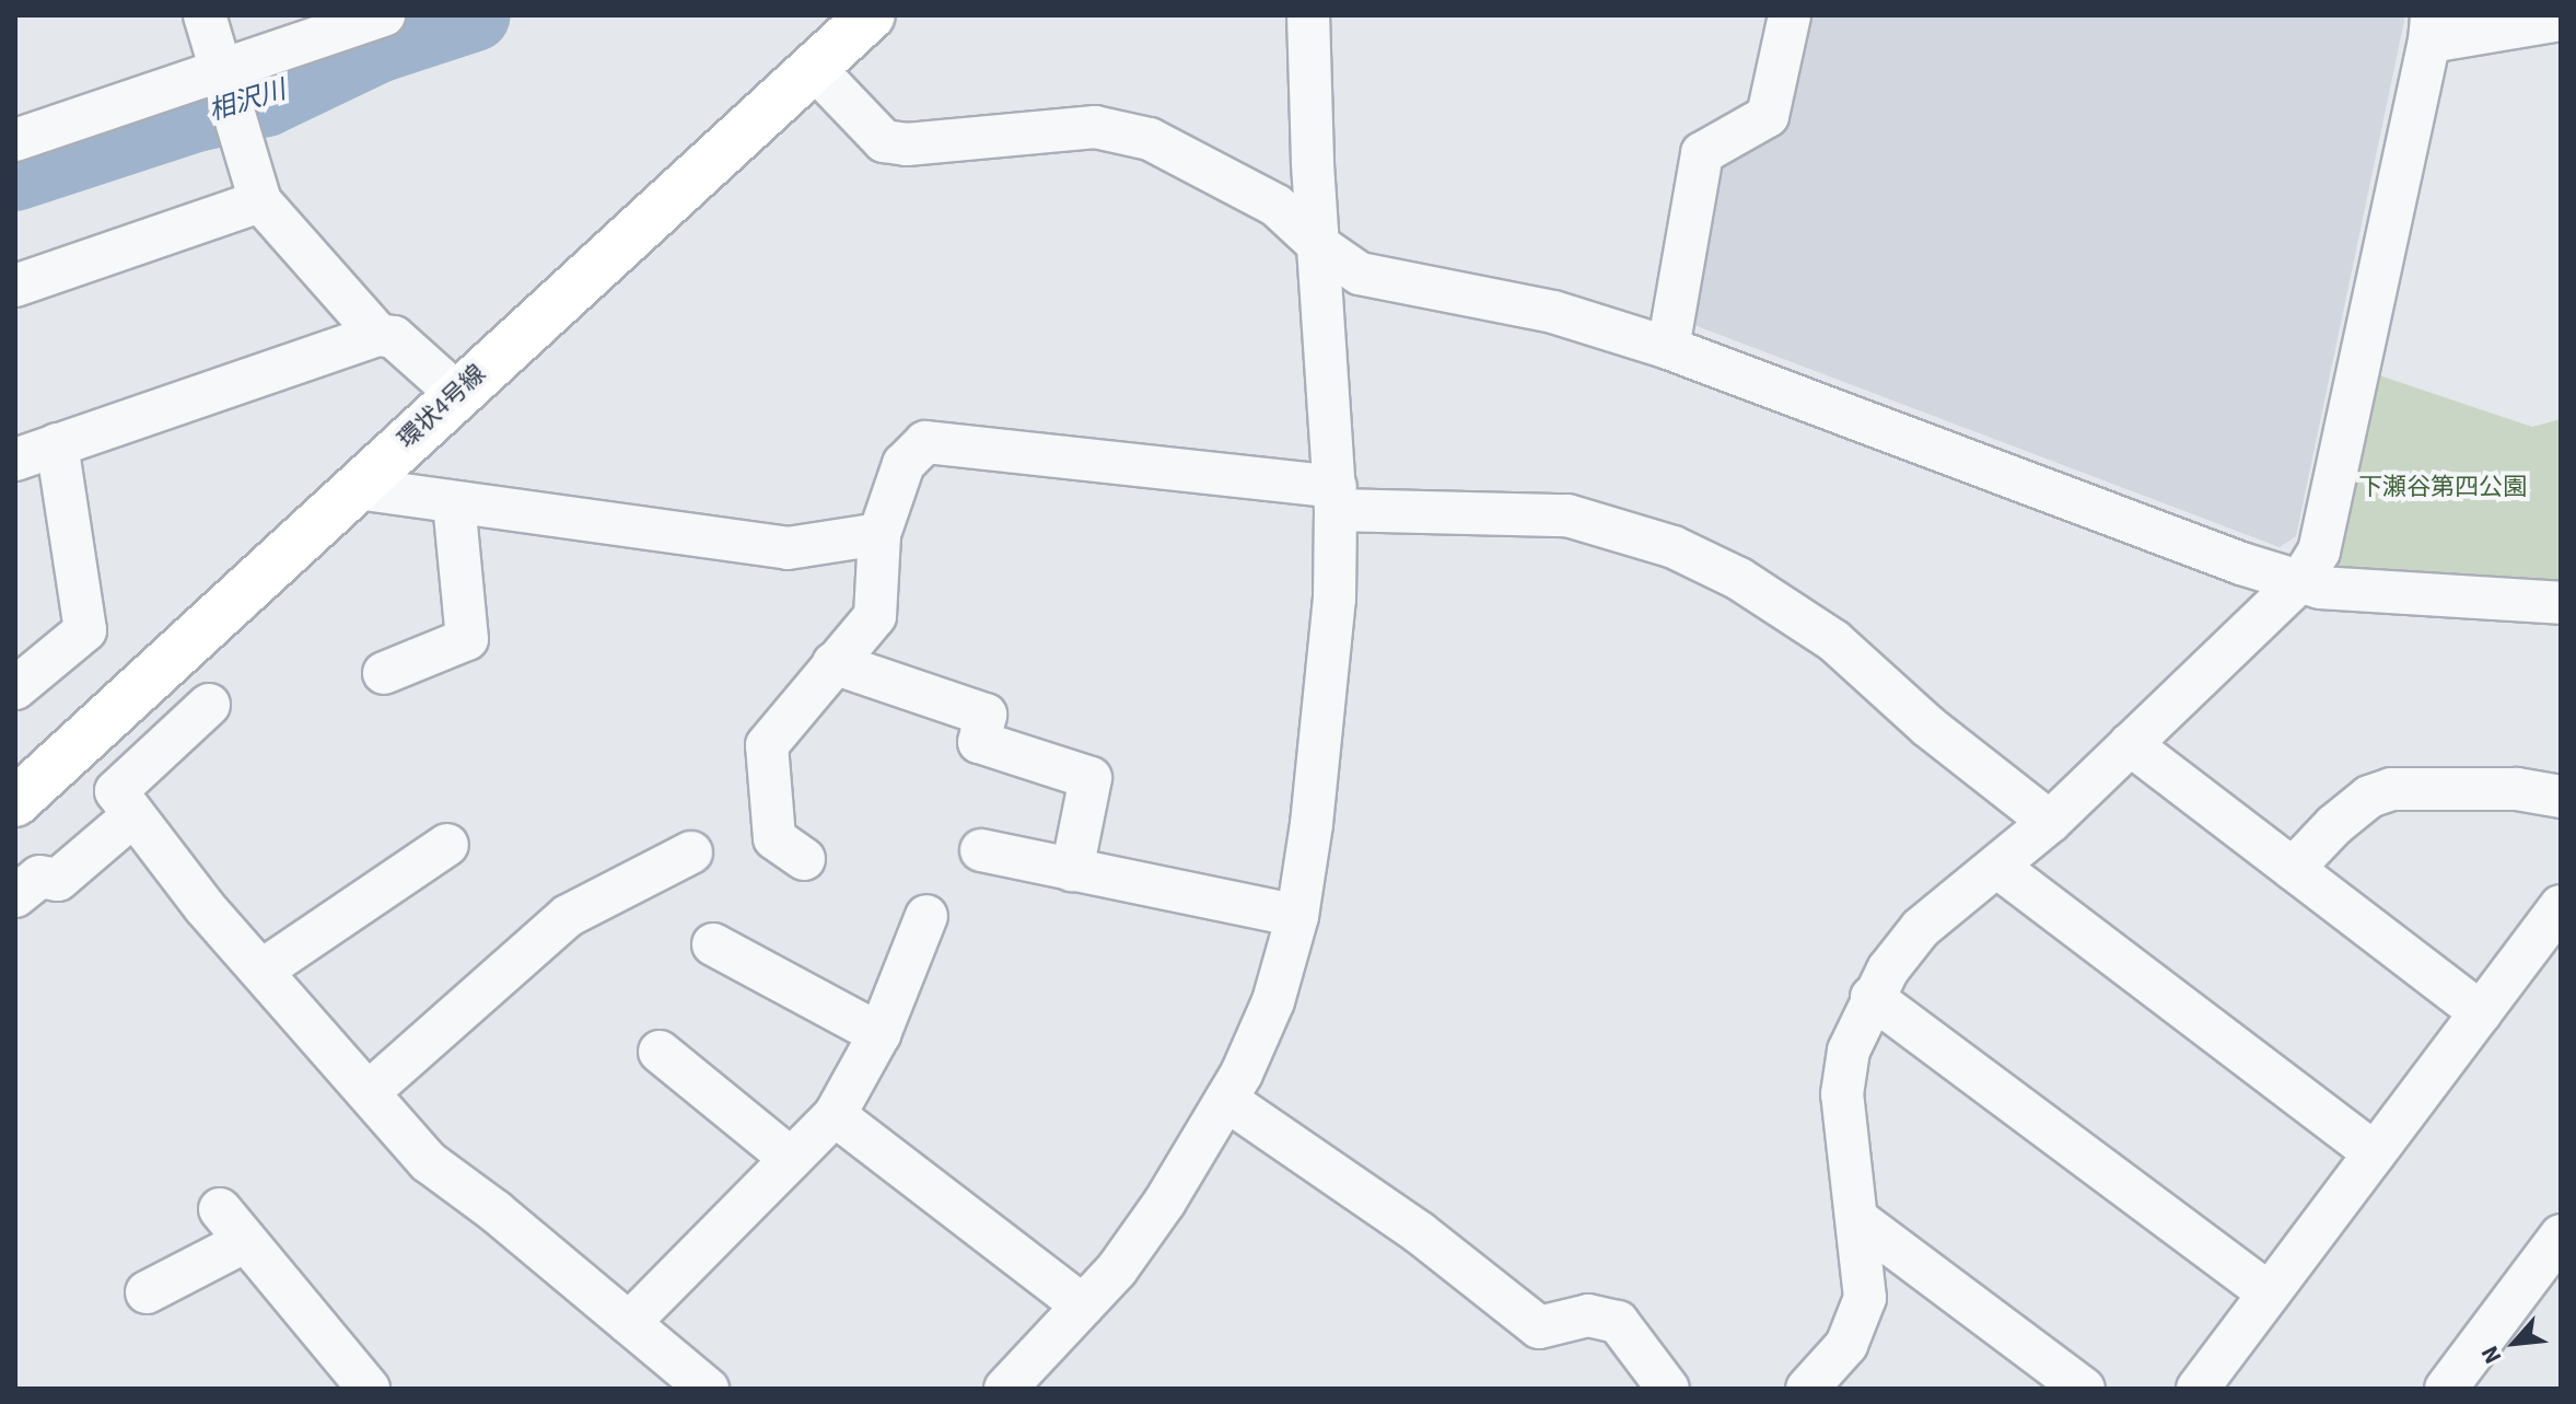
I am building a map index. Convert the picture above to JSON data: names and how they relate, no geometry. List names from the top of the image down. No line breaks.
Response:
{"streets":{"main road":["環状4号線"]},"water":["相沢川"],"parks":["下瀬谷第四公園"],"north":"bottom left"}
